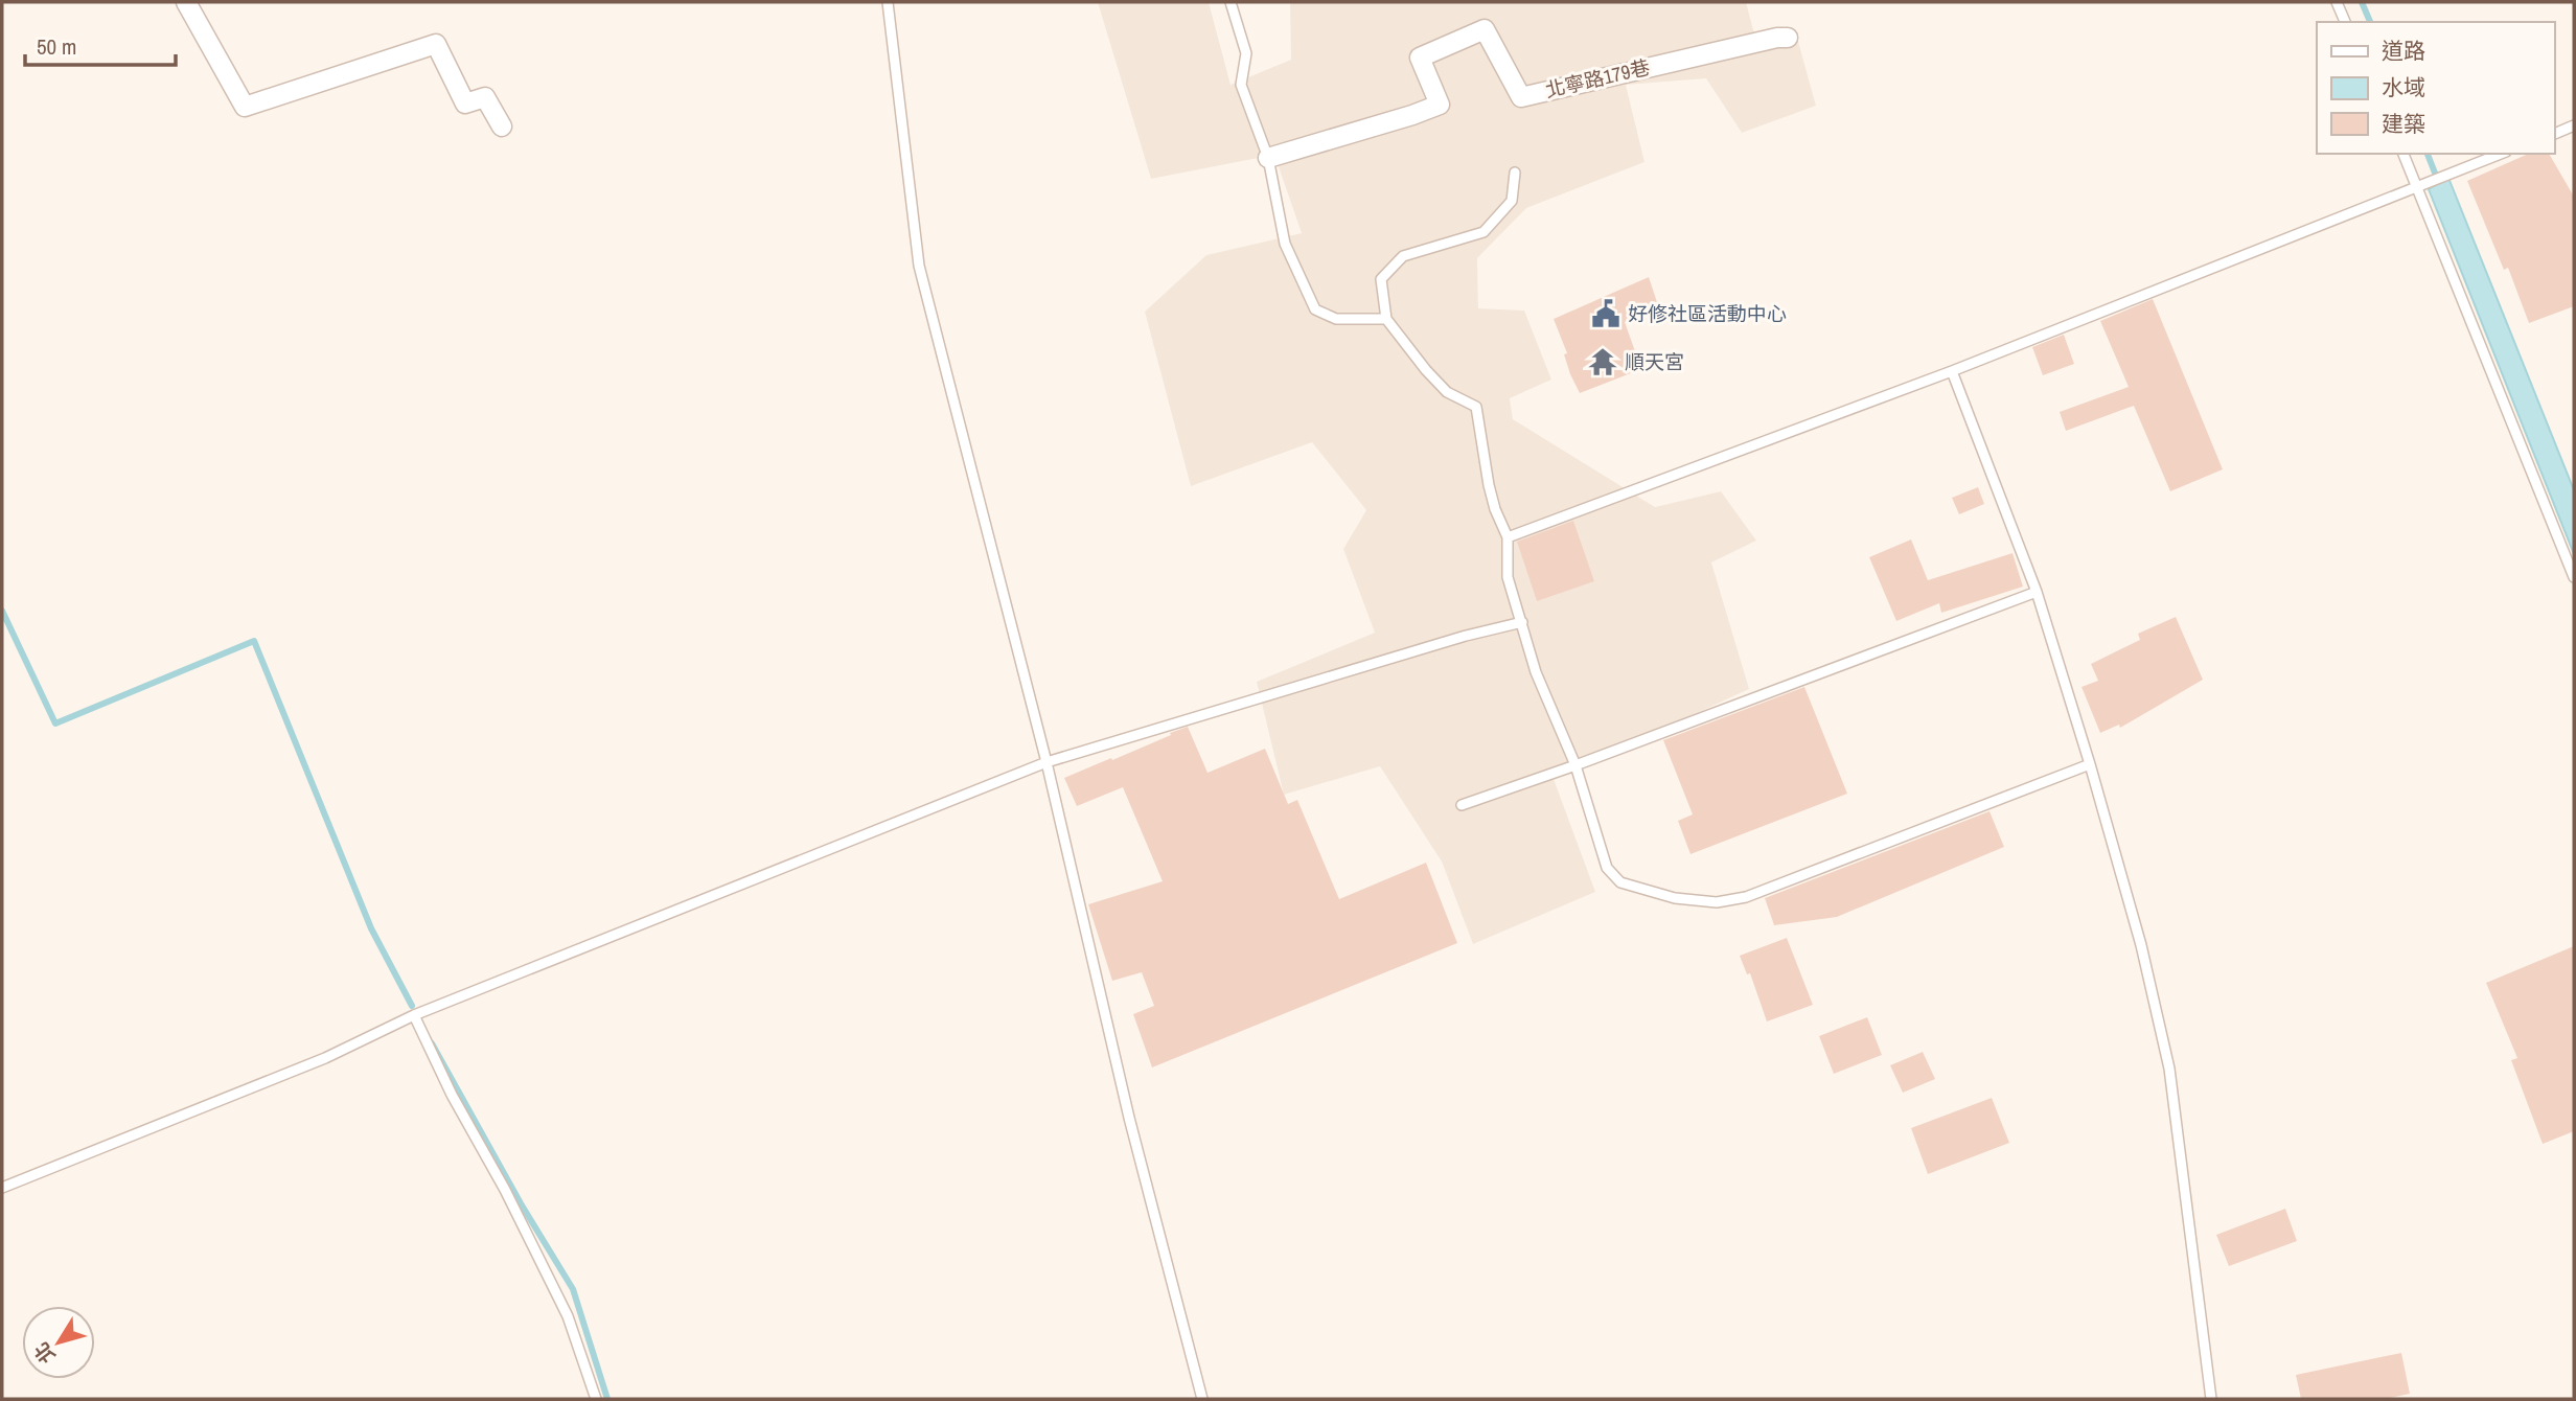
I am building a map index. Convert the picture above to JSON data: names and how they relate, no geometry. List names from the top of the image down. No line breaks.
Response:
{"streets":{"street":["北寧路179巷"]},"places":{"public building":["好修社區活動中心"],"temple":["順天宮"]},"legend":["道路","水域","建築"],"scale_bar":"50 m","north":"bottom left"}
